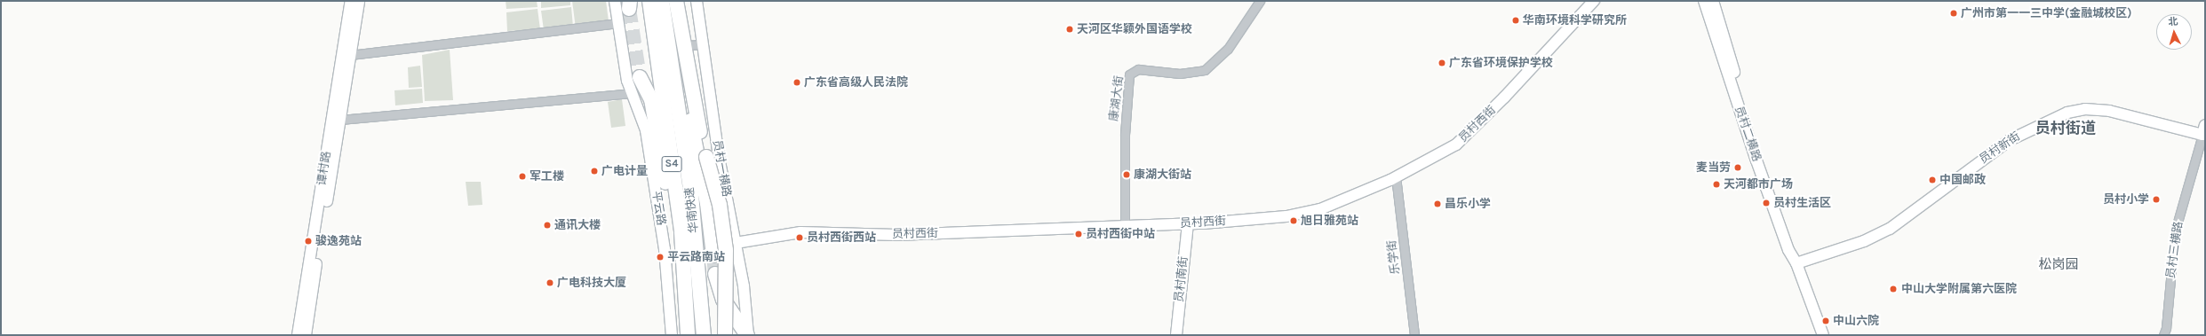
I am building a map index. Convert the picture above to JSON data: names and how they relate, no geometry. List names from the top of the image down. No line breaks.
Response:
{"streets":{"highway":["S4","华南快速"],"street":["康湖大街","员村西街","员村二横路","员村新街","谭村路","员村一横路","平云路","员村三横路","乐学街","员村南街"]},"crossings":[["康湖大街","员村西街"],["员村西街","员村一横路"],["员村西街","乐学街"],["员村西街","员村南街"],["员村二横路","员村新街"],["员村新街","员村三横路"]],"districts":["员村街道","松岗园"],"places":["广州市第一一三中学(金融城校区)","华南环境科学研究所","天河区华颖外国语学校","广东省环境保护学校","广东省高级人民法院","麦当劳","广电计量","康湖大街站","军工楼","中国邮政","天河都市广场","员村小学","员村生活区","昌乐小学","旭日雅苑站","通讯大楼","员村西街中站","员村西街西站","骏逸苑站","平云路南站","广电科技大厦","中山大学附属第六医院","中山六院"],"north":"top"}
